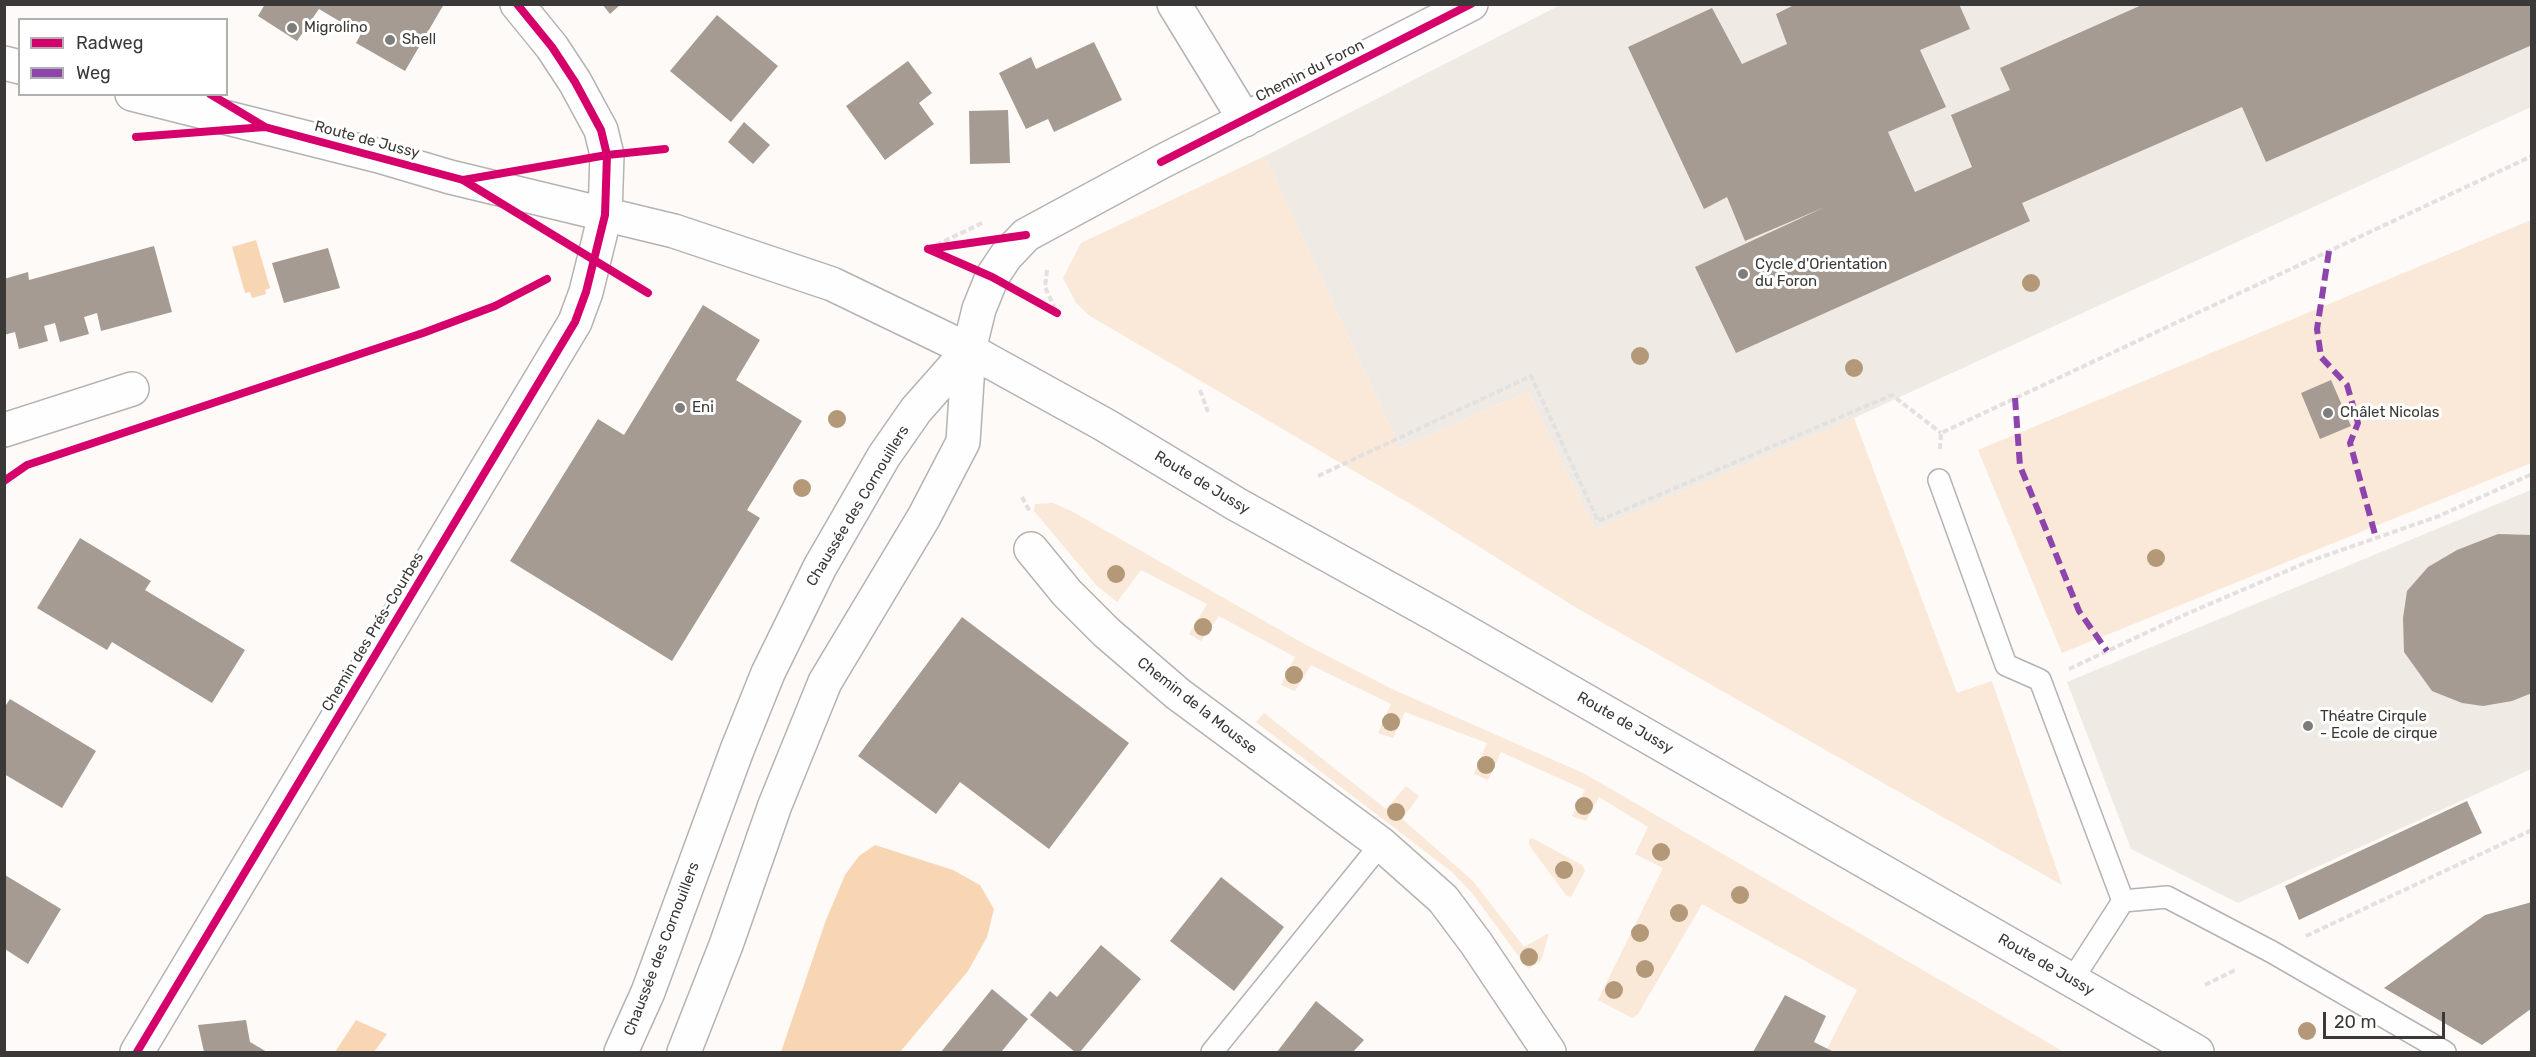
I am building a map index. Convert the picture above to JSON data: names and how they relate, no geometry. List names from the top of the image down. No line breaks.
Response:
{"streets":{"street":["Chemin du Foron","Route de Jussy","Chaussée des Cornouillers","Chemin des Prés-Courbes","Chemin de la Mousse"]},"crossings":[["Chemin du Foron","Route de Jussy"],["Chemin du Foron","Chaussée des Cornouillers"],["Route de Jussy","Chaussée des Cornouillers"],["Route de Jussy","Chemin des Prés-Courbes"]],"places":["Migrolino","Shell","Cycle d'Orientation du Foron","Eni","Châlet Nicolas","Théatre Cirqule - Ecole de cirque"],"legend":["Radweg","Weg"],"scale_bar":"20 m"}
